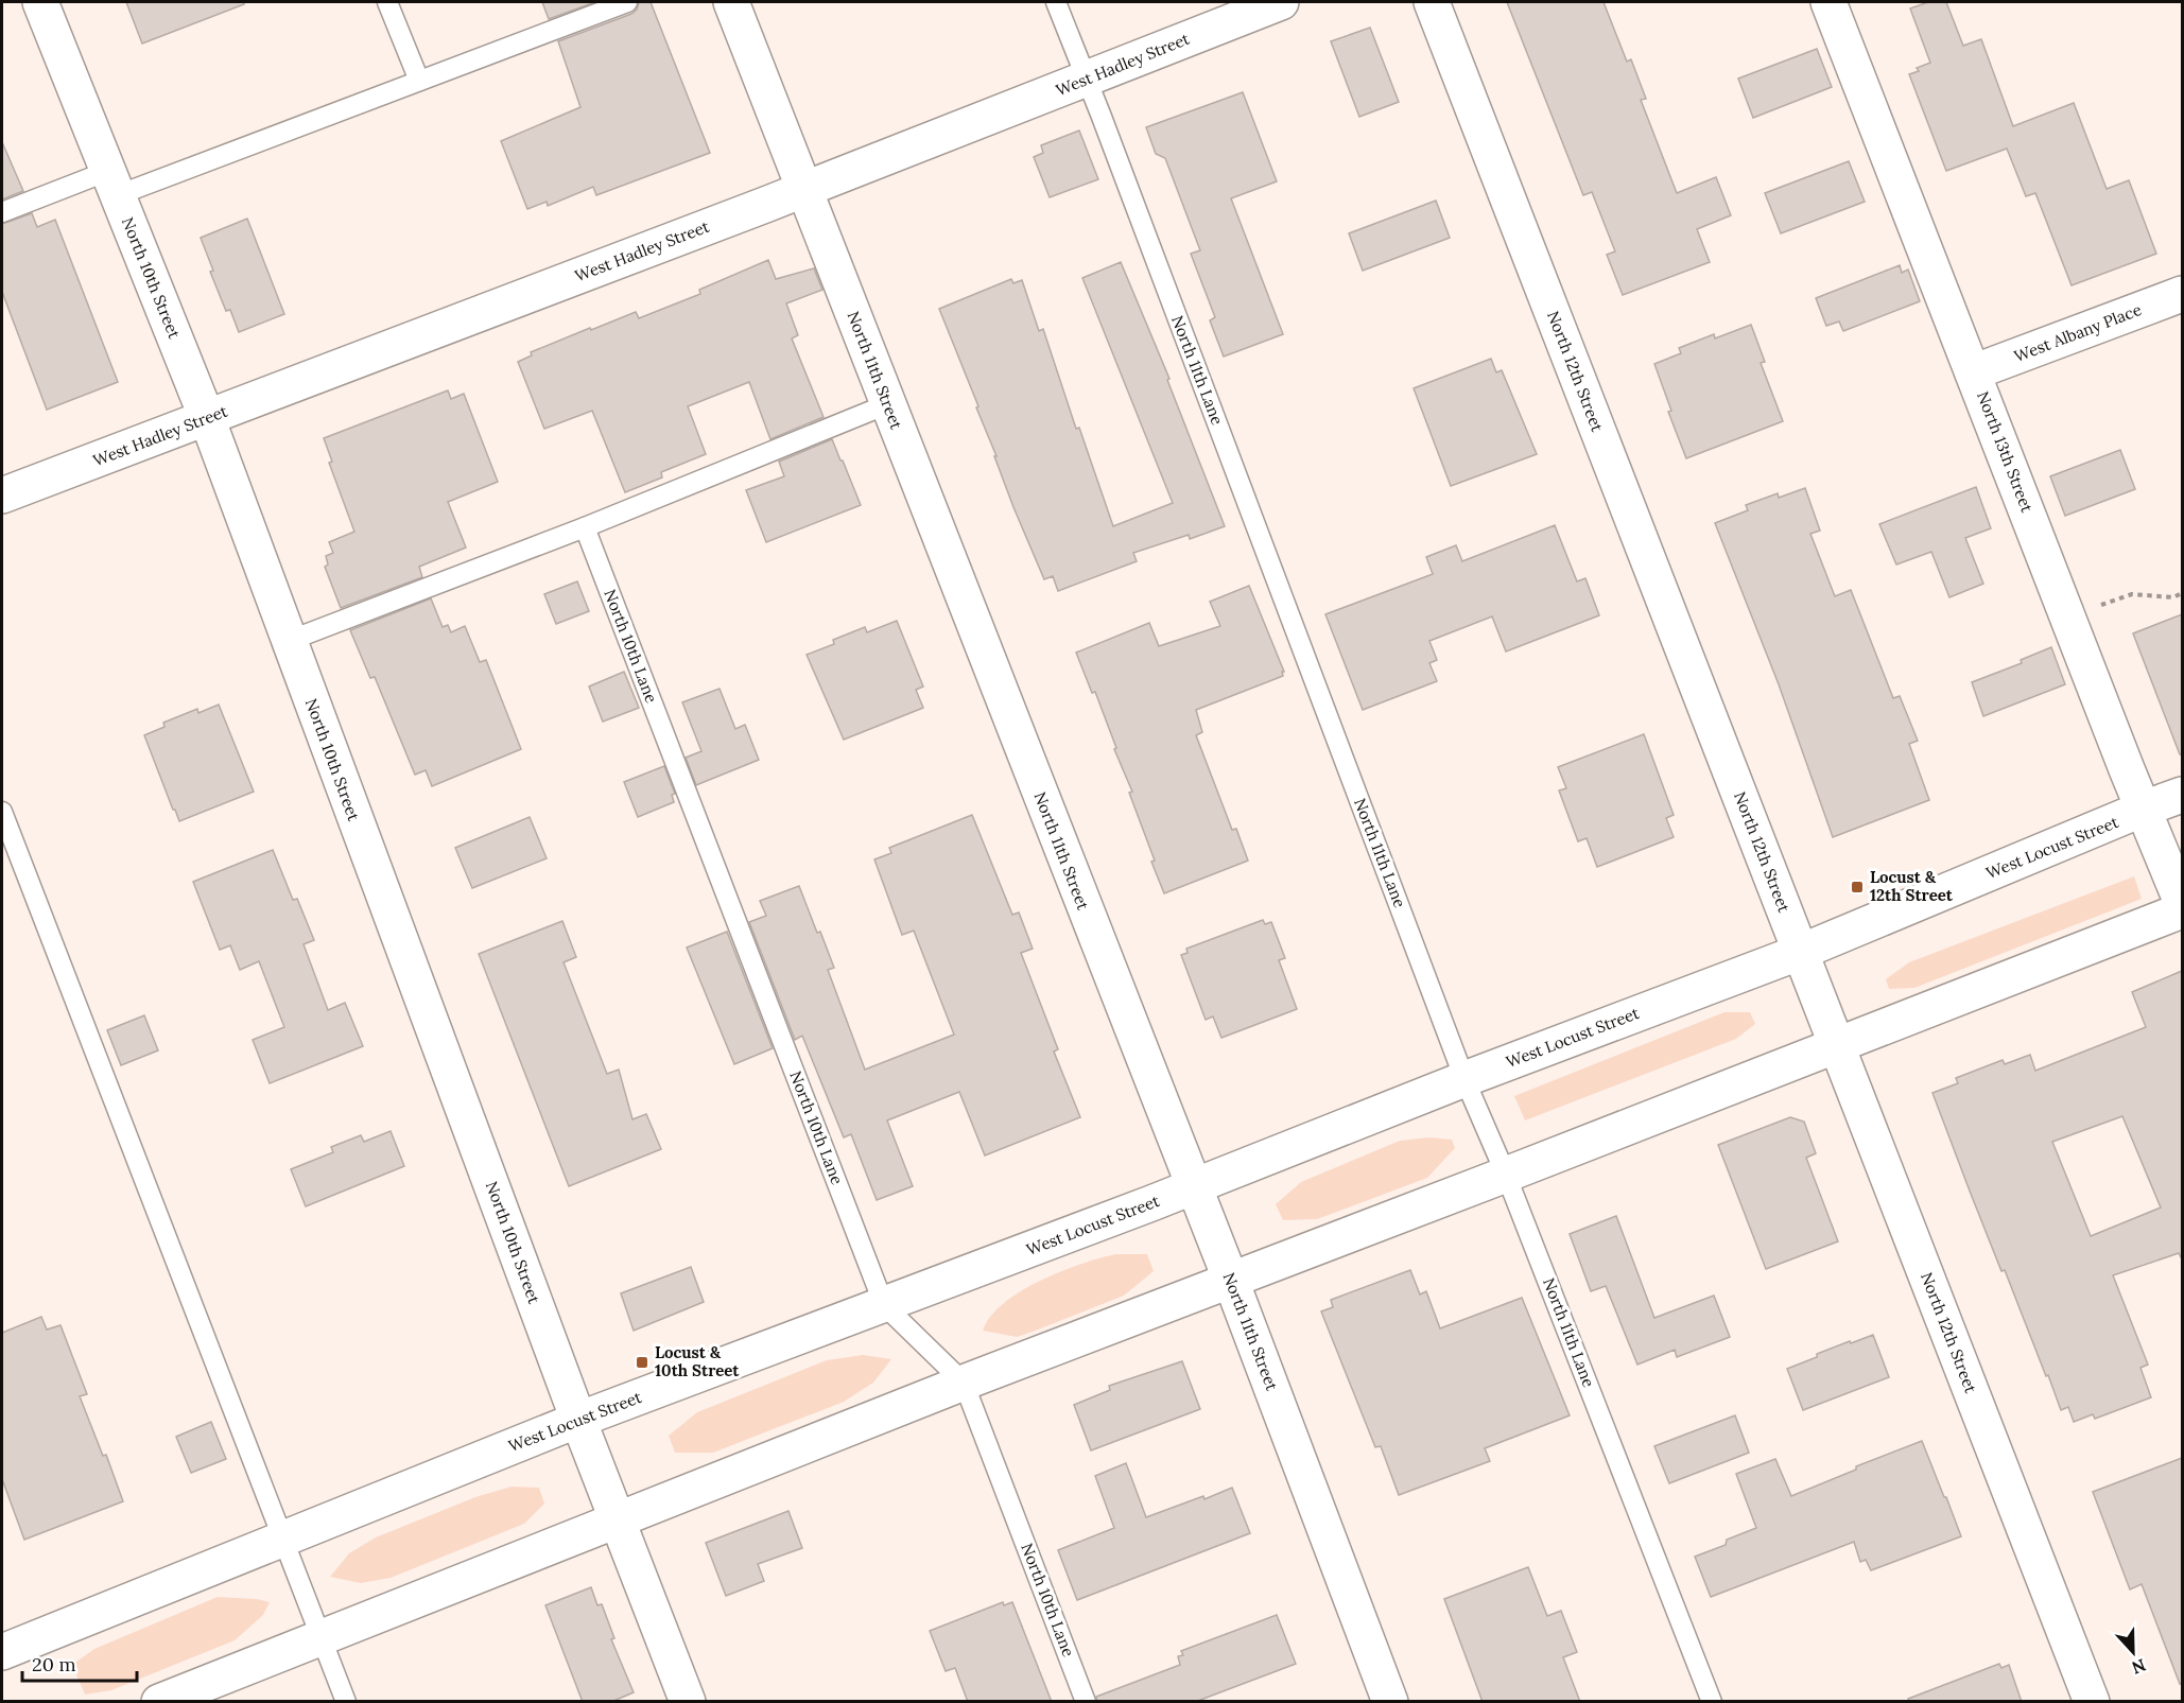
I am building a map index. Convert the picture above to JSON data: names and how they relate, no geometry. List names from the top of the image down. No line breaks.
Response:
{"streets":{"street":["West Hadley Street","North 10th Street","West Albany Place","North 11th Street","North 12th Street","North 13th Street","West Locust Street"],"lane":["North 11th Lane","North 10th Lane"]},"crossings":[["West Hadley Street","North 10th Street"],["West Hadley Street","North 11th Street"],["West Hadley Street","North 11th Lane"],["North 10th Street","West Locust Street"],["West Albany Place","North 13th Street"],["North 11th Street","West Locust Street"],["North 11th Lane","West Locust Street"],["North 12th Street","West Locust Street"],["North 13th Street","West Locust Street"],["North 10th Lane","West Locust Street"]],"places":{"transit":["Locust & 12th Street","Locust & 10th Street"]},"scale_bar":"20 m","north":"bottom"}
